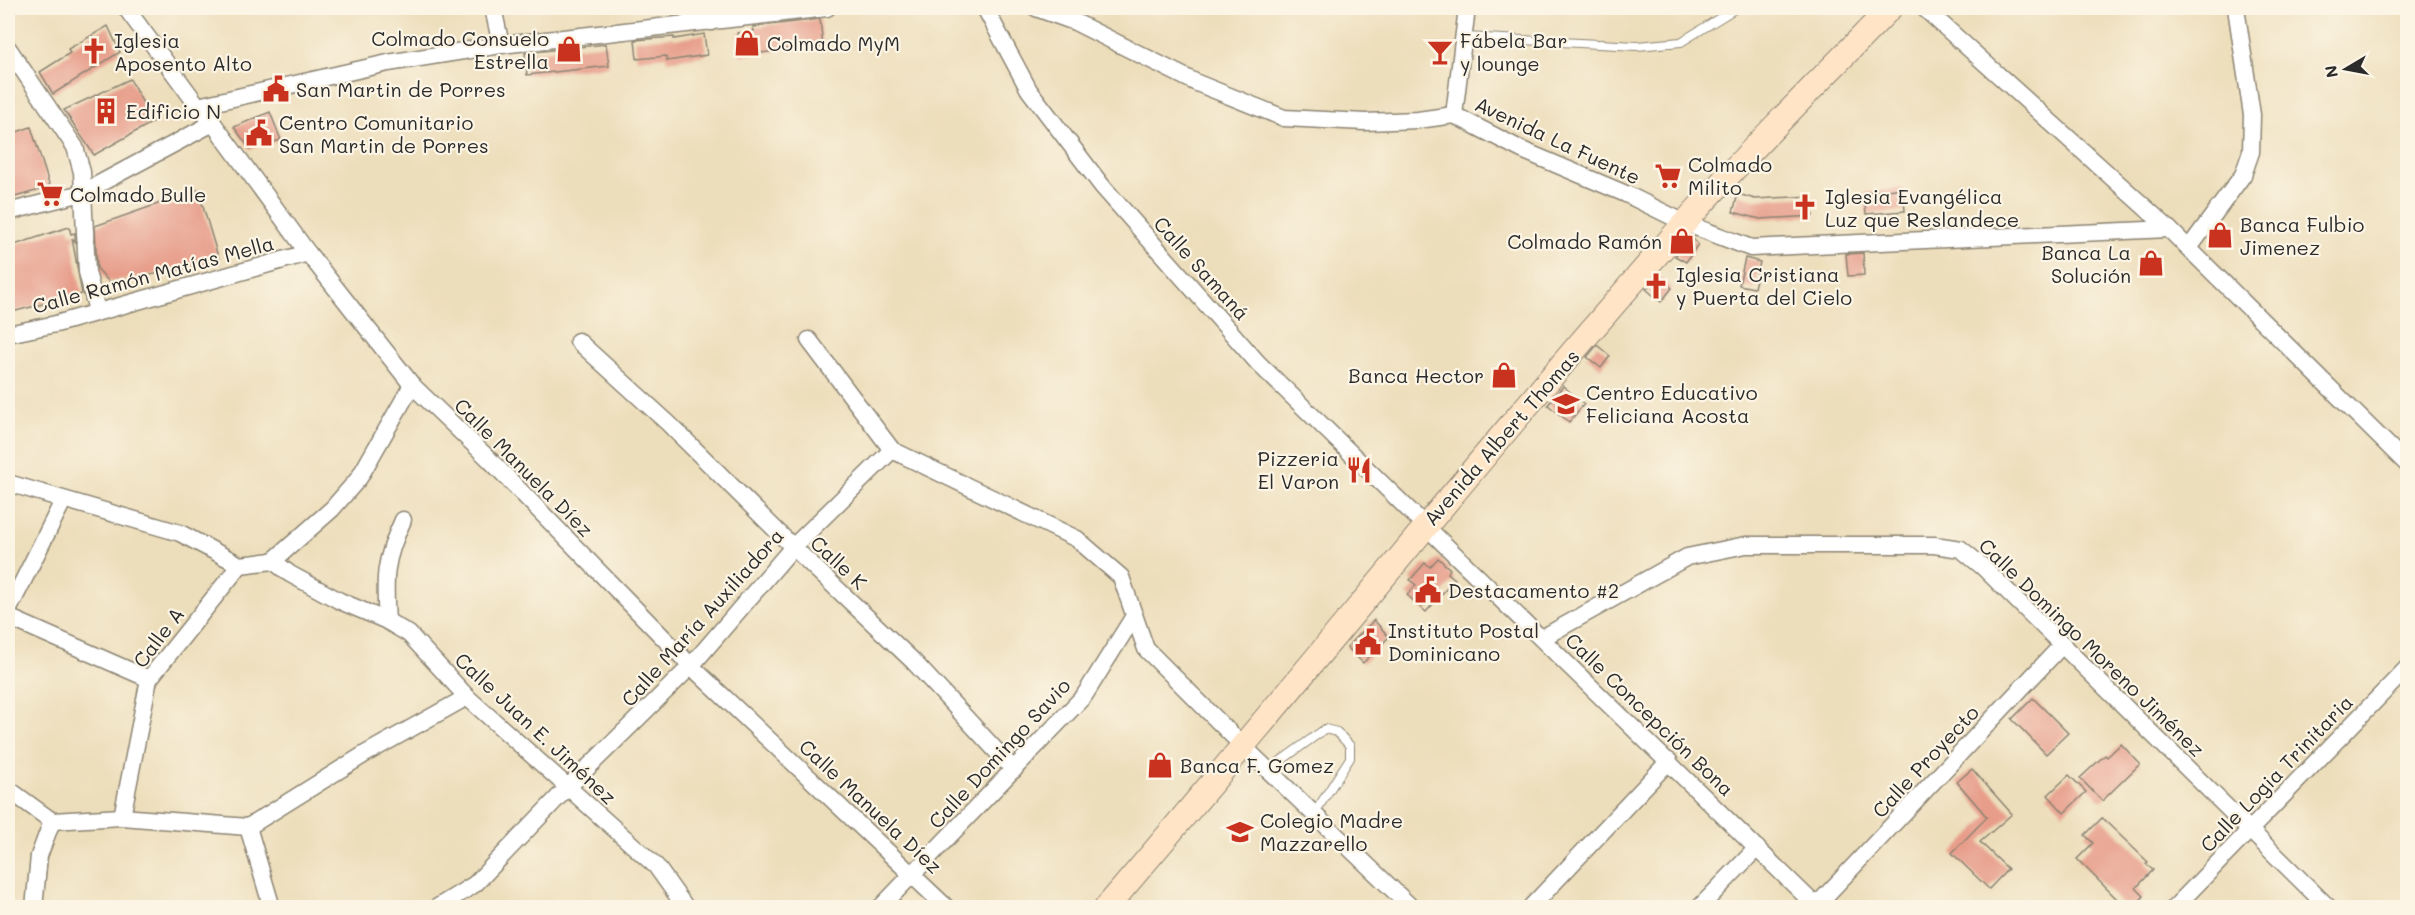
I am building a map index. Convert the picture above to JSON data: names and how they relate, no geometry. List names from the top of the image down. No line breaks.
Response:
{"streets":{"main road":["Avenida Albert Thomas"],"street":["Avenida La Fuente","Calle Samaná","Calle Ramón Matías Mella","Calle Manuela Díez","Calle K","Calle María Auxiliadora","Calle A","Calle Domingo Moreno Jiménez","Calle Concepción Bona","Calle Juan E. Jiménez","Calle Domingo Savio","Calle Proyecto","Calle Logia Trinitaria"]},"crossings":[["Avenida La Fuente","Avenida Albert Thomas"],["Calle Samaná","Avenida Albert Thomas"],["Calle Samaná","Calle Concepción Bona"],["Calle Ramón Matías Mella","Calle Manuela Díez"],["Avenida Albert Thomas","Calle Concepción Bona"],["Calle Manuela Díez","Calle María Auxiliadora"],["Calle Manuela Díez","Calle Domingo Savio"],["Calle K","Calle María Auxiliadora"],["Calle K","Calle Domingo Savio"],["Calle María Auxiliadora","Calle Juan E. Jiménez"],["Calle Domingo Moreno Jiménez","Calle Concepción Bona"],["Calle Domingo Moreno Jiménez","Calle Proyecto"],["Calle Domingo Moreno Jiménez","Calle Logia Trinitaria"],["Calle Concepción Bona","Calle Proyecto"]],"places":{"shop":["Colmado MyM","Colmado Consuelo Estrella","Banca Fulbio Jimenez","Colmado Ramón","Banca La Solución","Banca Hector","Banca F. Gomez"],"church":["Iglesia Aposento Alto","Iglesia Evangélica Luz que Reslandece","Iglesia Cristiana y Puerta del Cielo"],"bar":["Fábela Bar y lounge"],"public building":["San Martin de Porres","Centro Comunitario San Martin de Porres","Destacamento #2","Instituto Postal Dominicano"],"building":["Edificio N"],"supermarket":["Colmado Milito","Colmado Bulle"],"school or university":["Centro Educativo Feliciana Acosta","Colegio Madre Mazzarello"],"restaurant":["Pizzeria El Varon"]},"north":"left"}
